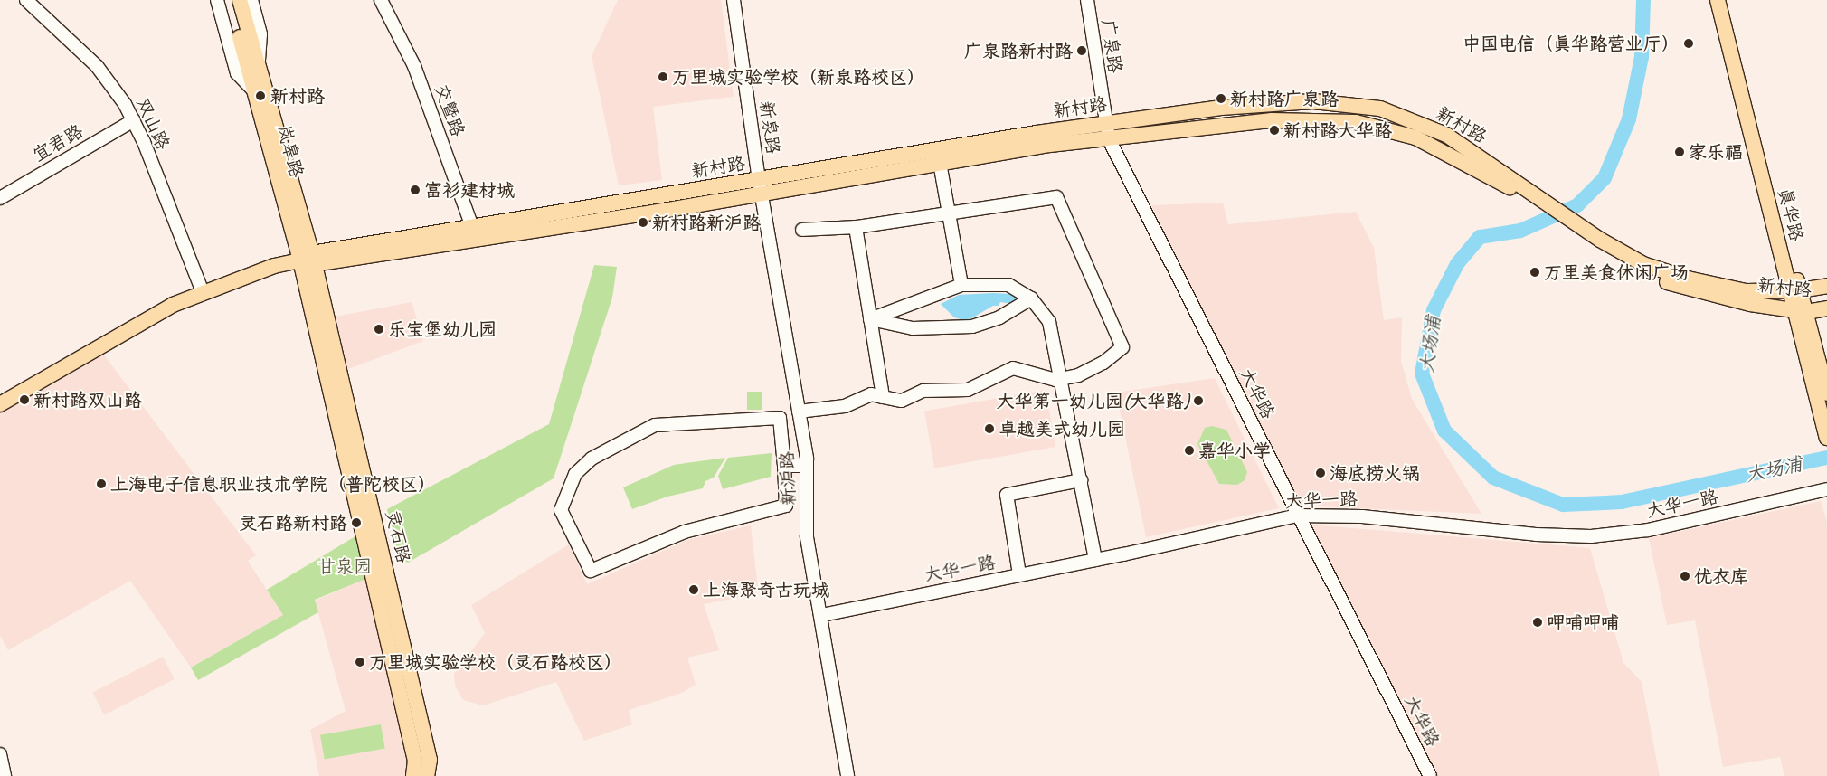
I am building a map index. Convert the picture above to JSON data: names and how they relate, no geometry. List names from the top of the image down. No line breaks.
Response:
{"streets":{"main road":["新村路","岚皋路","真华路","灵石路"],"street":["广泉路","交暨路","双山路","新泉路","宜君路","大华路","新沪路","大华一路"]},"crossings":[["广泉路","新村路"],["广泉路","大华路"],["新村路","交暨路"],["新村路","双山路"],["新村路","新泉路"],["新村路","岚皋路"],["新村路","真华路"],["新村路","大华路"],["新村路","新沪路"],["新村路","灵石路"],["双山路","宜君路"],["新泉路","新沪路"],["岚皋路","灵石路"],["大华路","大华一路"],["新沪路","大华一路"]],"water":["大场浦"],"parks":["甘泉园"],"places":["中国电信（真华路营业厅）","广泉路新村路","万里城实验学校（新泉路校区）","新村路","新村路广泉路","新村路大华路","家乐福","富衫建材城","新村路新沪路","万里美食休闲广场","乐宝堡幼儿园","新村路双山路","大华第一幼儿园(大华路)","卓越美式幼儿园","嘉华小学","海底捞火锅","上海电子信息职业技术学院（普陀校区）","灵石路新村路","优衣库","上海聚奇古玩城","呷哺呷哺","万里城实验学校（灵石路校区）"]}
